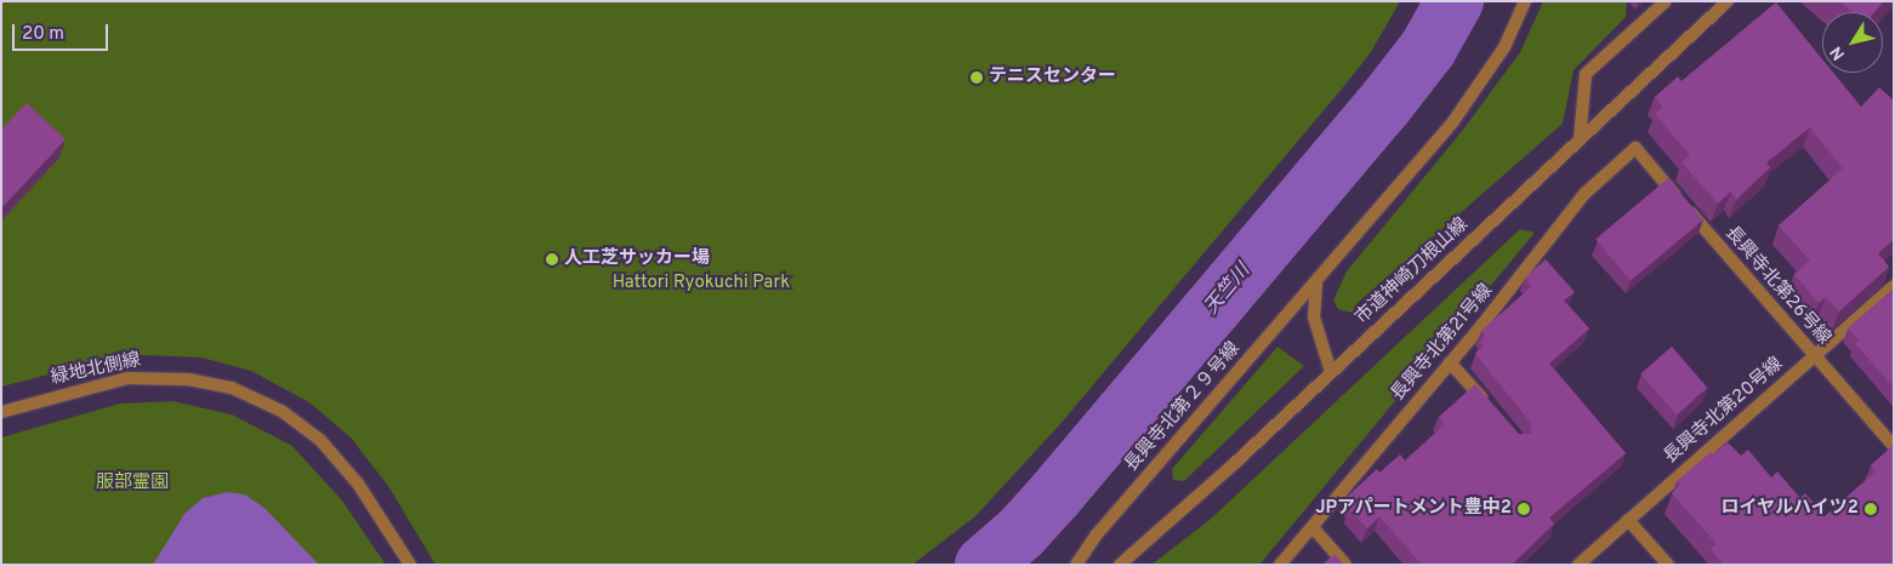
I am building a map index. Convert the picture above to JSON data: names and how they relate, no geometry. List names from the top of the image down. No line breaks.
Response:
{"streets":{"street":["市道神崎刀根山線","長興寺北第26号線","長興寺北第21号線","緑地北側線","長興寺北第２９号線","長興寺北第20号線"]},"crossings":[["市道神崎刀根山線","長興寺北第２９号線"],["長興寺北第26号線","長興寺北第21号線"],["長興寺北第26号線","長興寺北第20号線"]],"water":["天竺川"],"parks":["Hattori Ryokuchi Park","服部霊園"],"places":["テニスセンター","人工芝サッカー場","JPアパートメント豊中2","ロイヤルハイツ2"],"scale_bar":"20 m","north":"bottom left"}
